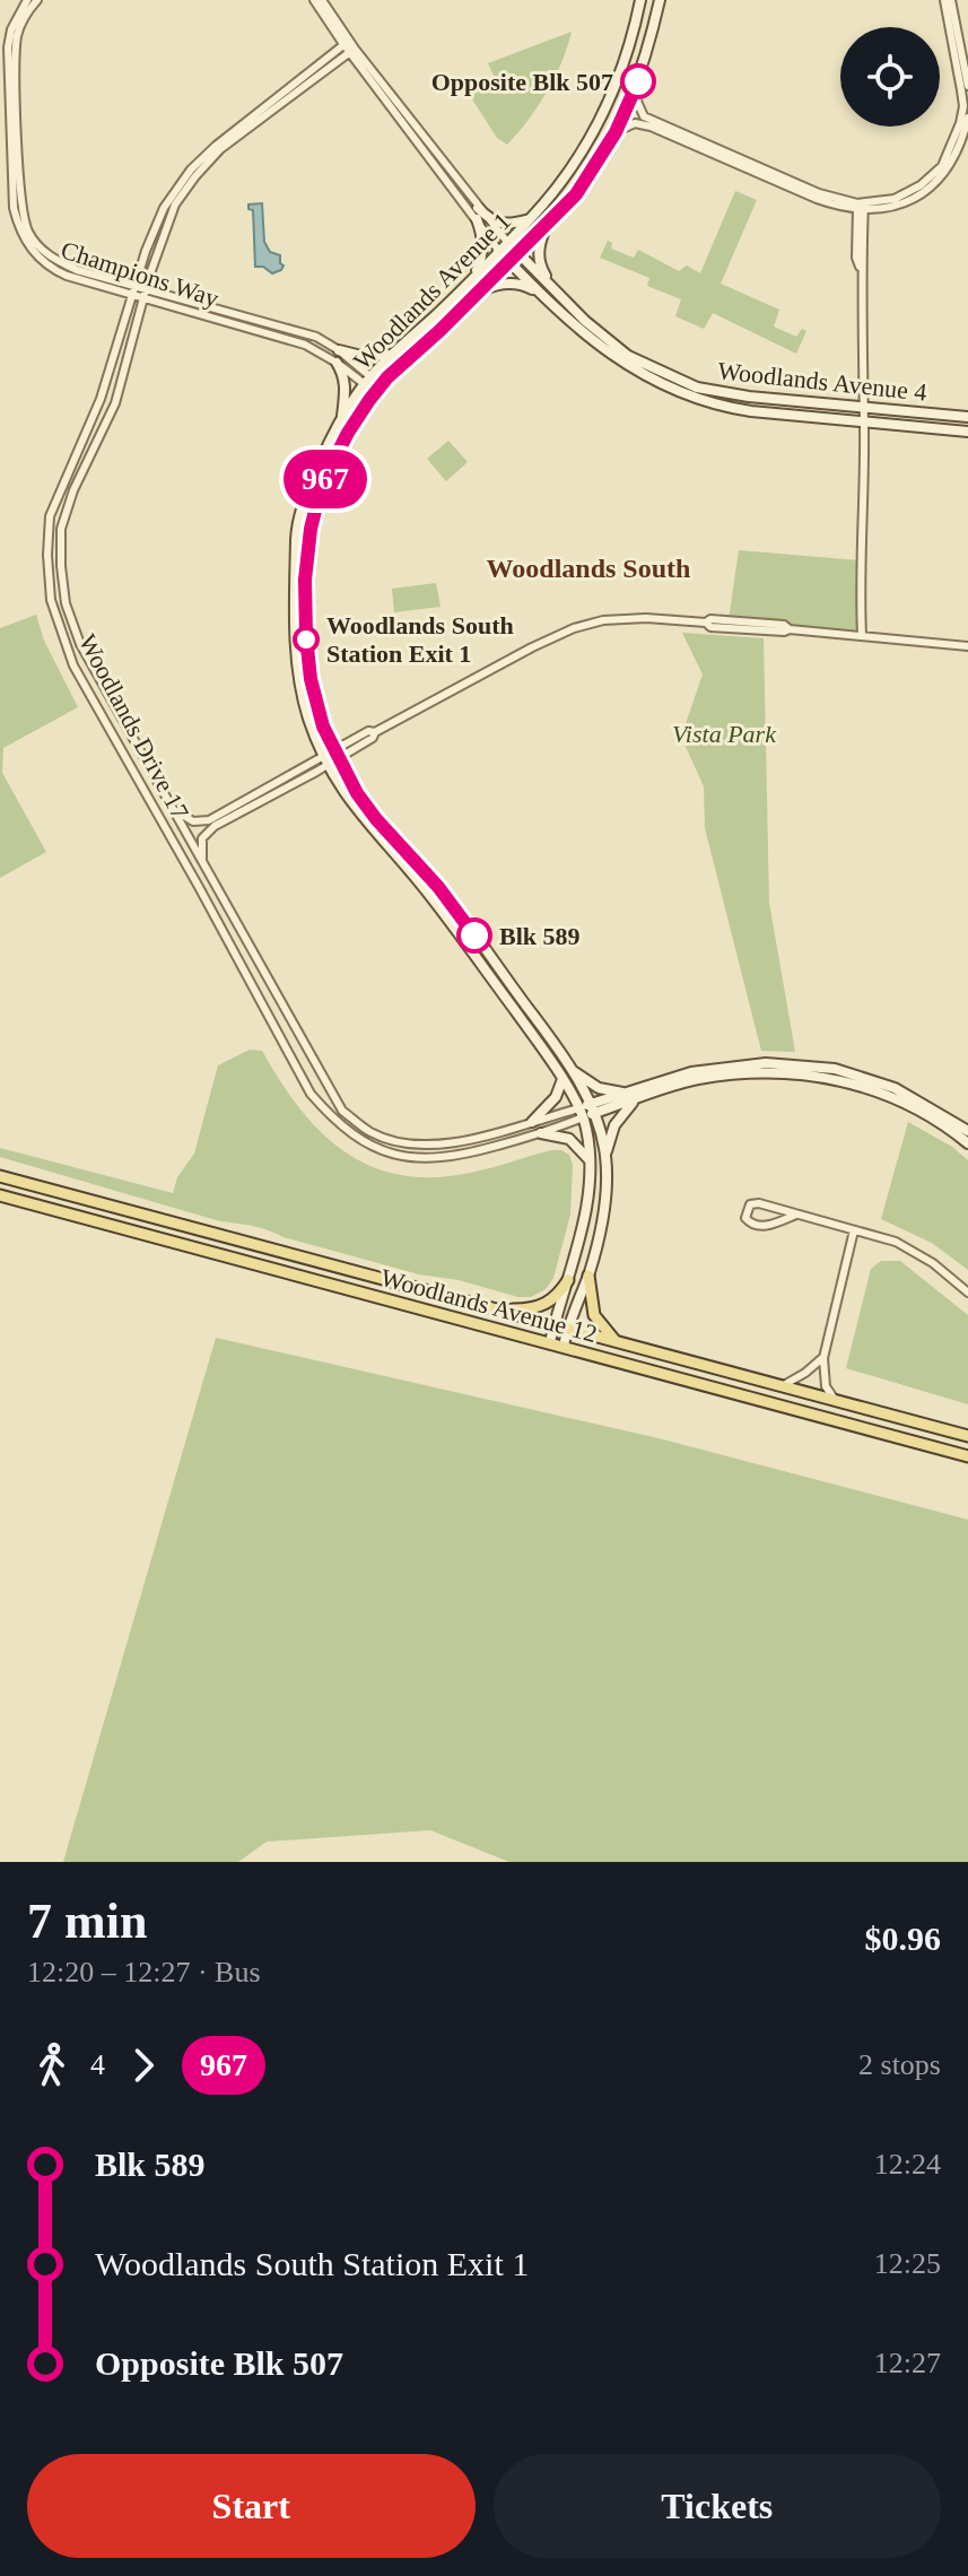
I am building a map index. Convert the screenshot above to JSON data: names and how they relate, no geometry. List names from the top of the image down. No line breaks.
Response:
{"streets":{"main road":["Woodlands Avenue 12"],"street":["Champions Way","Woodlands Avenue 1","Woodlands Avenue 4","Woodlands Drive 17"]},"crossings":[["Champions Way","Woodlands Avenue 1"],["Champions Way","Woodlands Drive 17"],["Woodlands Avenue 1","Woodlands Avenue 4"],["Woodlands Avenue 1","Woodlands Drive 17"],["Woodlands Avenue 1","Woodlands Avenue 12"]],"districts":["Woodlands South"],"parks":["Vista Park"],"places":["Opposite Blk 507","Woodlands South Station Exit 1","Blk 589"],"lines":["bus line 967"],"page":{"on_map":"967","heading":["7 min","12:20 – 12:27 · Bus","$0.96"],"legs":["4","967","2 stops"],"list":[{"name":"Blk 589","value":"12:24"},{"name":"Woodlands South Station Exit 1","value":"12:25"},{"name":"Opposite Blk 507","value":"12:27"}],"buttons":["Start","Tickets"]}}
